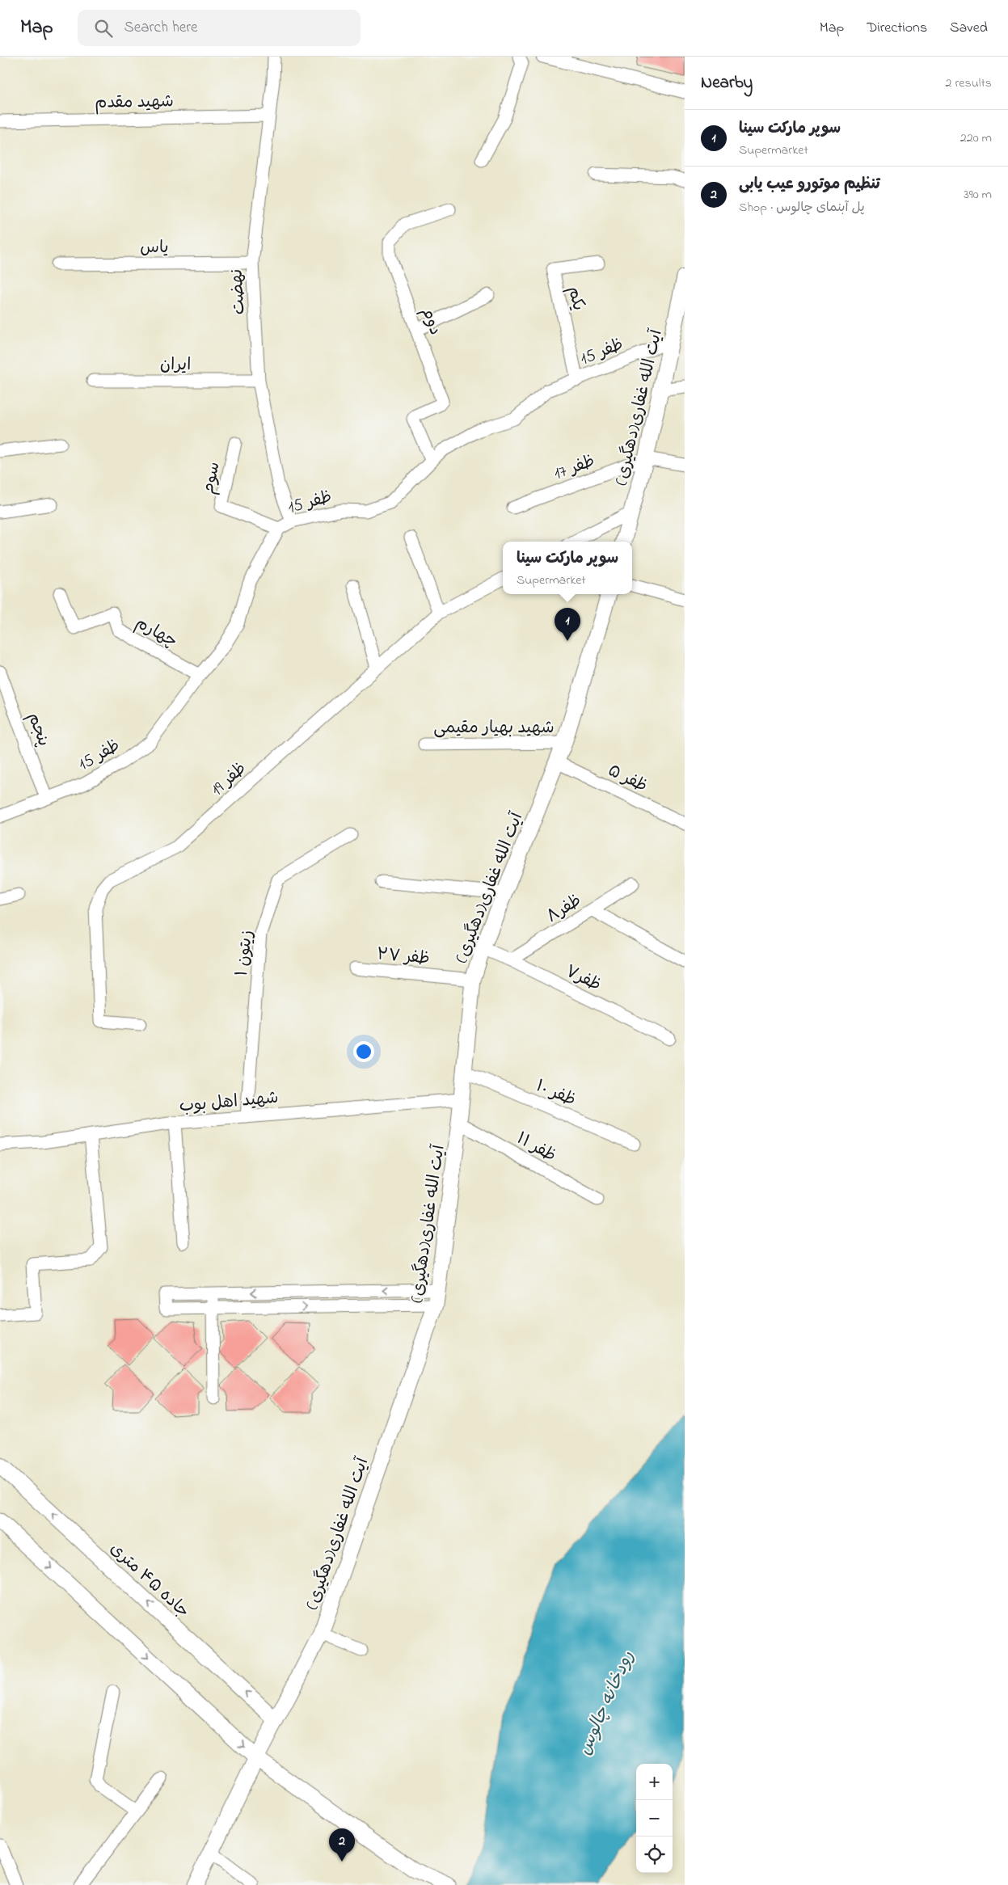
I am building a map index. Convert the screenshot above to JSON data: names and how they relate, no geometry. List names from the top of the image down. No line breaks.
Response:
{"streets":{"street":["شهید مقدم","یاس","نهضت","یکم","دوم","ظفر 15","ایران","آیت الله غفاری(دهگیری)","ظفر 17","سوم","چهارم","شهید بهیار مقیمی","پنجم","ظفر ۵","ظفر 19","ظفر۸","زیتون ۱","ظفر ۲۷","ظفر۷","ظفر ۱۰","شهید اهل بوب","ظفر ۱۱","جاده ۴۵ متری"]},"crossings":[["شهید مقدم","نهضت"],["یاس","نهضت"],["نهضت","ظفر 15"],["نهضت","ایران"],["یکم","ظفر 15"],["دوم","ظفر 15"],["ظفر 15","آیت الله غفاری(دهگیری)"],["ظفر 15","سوم"],["ظفر 15","چهارم"],["ظفر 15","پنجم"],["آیت الله غفاری(دهگیری)","ظفر 17"],["آیت الله غفاری(دهگیری)","شهید بهیار مقیمی"],["آیت الله غفاری(دهگیری)","ظفر ۵"],["آیت الله غفاری(دهگیری)","ظفر ۲۷"],["آیت الله غفاری(دهگیری)","ظفر۷"],["آیت الله غفاری(دهگیری)","ظفر ۱۰"],["آیت الله غفاری(دهگیری)","شهید اهل بوب"],["آیت الله غفاری(دهگیری)","ظفر ۱۱"],["آیت الله غفاری(دهگیری)","جاده ۴۵ متری"],["ظفر۸","ظفر۷"],["زیتون ۱","شهید اهل بوب"]],"water":["رودخانه چالوس"],"page":{"header":"Map","search":"Search here","nav":["Map","Directions","Saved"],"heading":["Nearby","2 results"],"list":[{"mark":"1","name":"سوپر مارکت سینا","note":"Supermarket","value":"220 m"},{"mark":"2","name":"تنظیم موتورو عیب یابی","note":"Shop · پل آبنمای چالوس","value":"390 m"}],"popup":["سوپر مارکت سینا","Supermarket"],"pins":["1","2"],"map_buttons":["+","−"]}}
